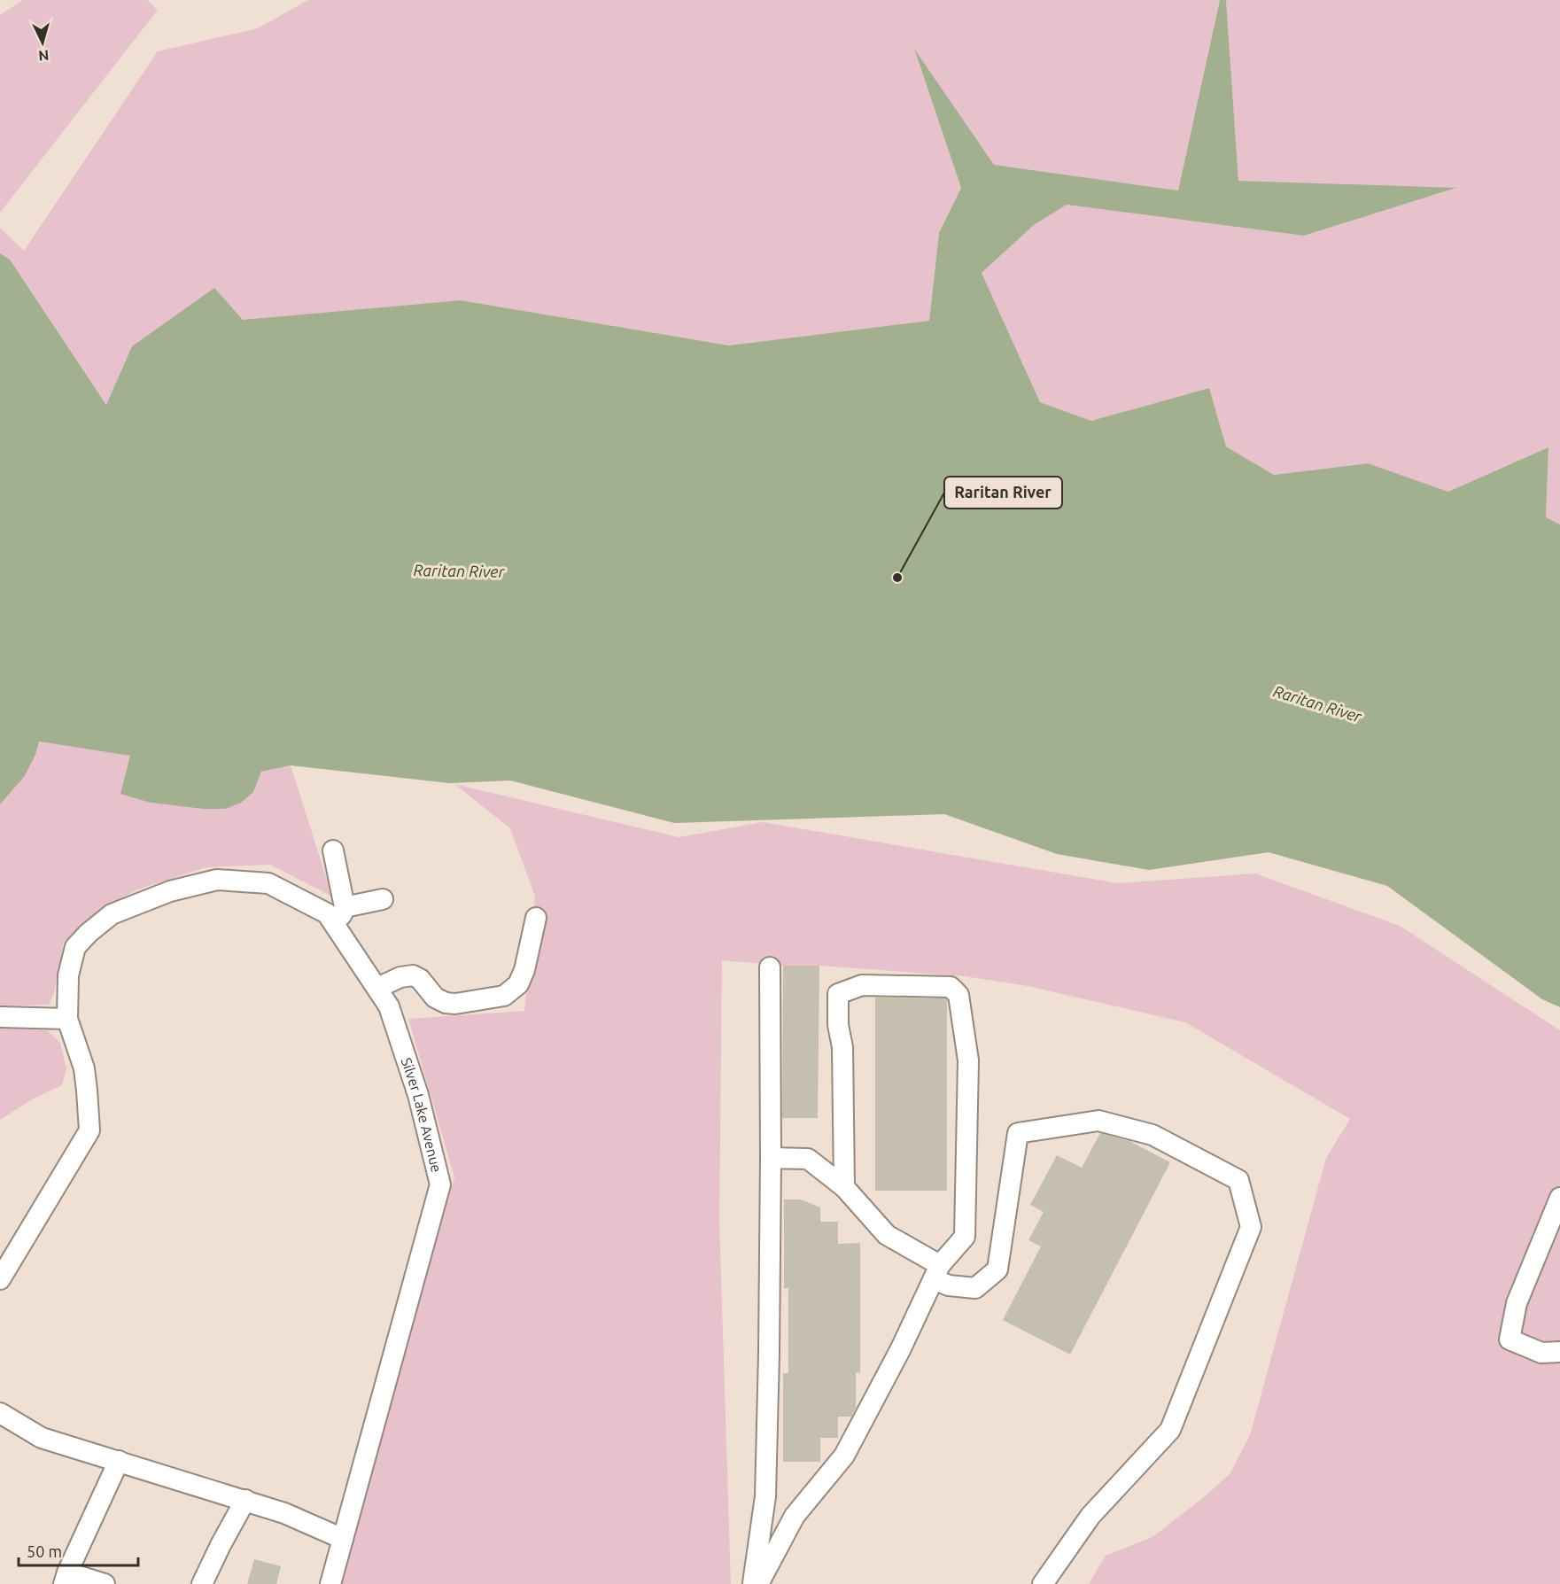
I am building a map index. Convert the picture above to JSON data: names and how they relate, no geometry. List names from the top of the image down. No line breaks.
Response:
{"streets":{"street":["Silver Lake Avenue"]},"water":["Raritan River"],"places":["Raritan River"],"scale_bar":"50 m","north":"bottom"}
